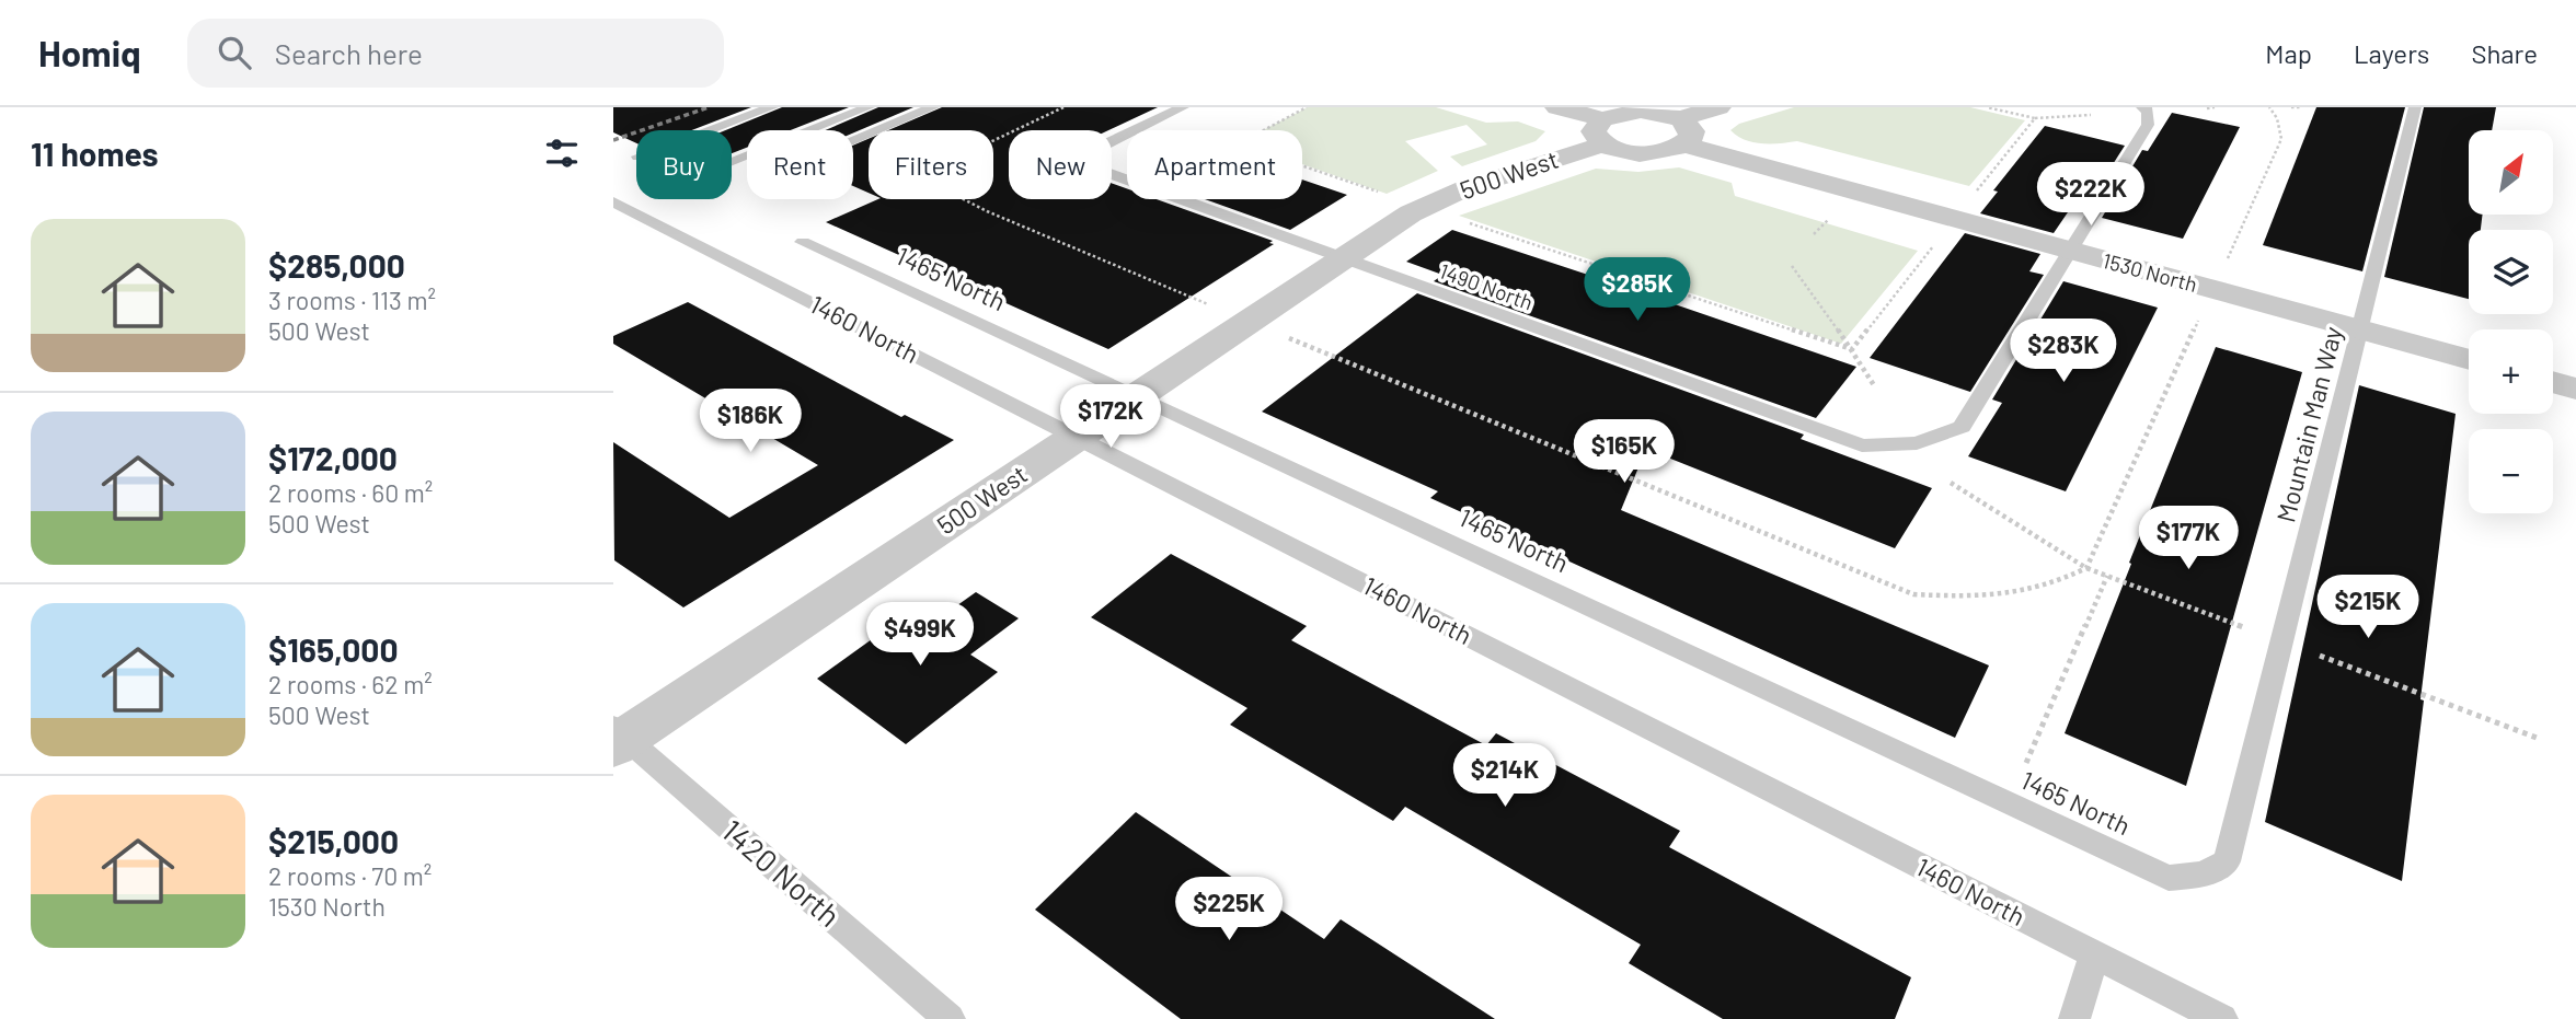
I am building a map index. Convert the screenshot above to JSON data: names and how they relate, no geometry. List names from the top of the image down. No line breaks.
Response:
{"streets":{"street":["500 West","1530 North"],"lane":["1465 North","1490 North","1460 North","Mountain Man Way","1420 North"]},"crossings":[["500 West","1530 North"],["500 West","1465 North"],["500 West","1490 North"],["500 West","1460 North"],["500 West","1420 North"],["1530 North","1490 North"],["1530 North","Mountain Man Way"],["1465 North","Mountain Man Way"]],"north":"top right","page":{"header":"Homiq","search":"Search here","nav":["Map","Layers","Share"],"heading":"11 homes","map_buttons":["+","−"],"chip":["Buy","Rent","Filters","New","Apartment"],"price":["$222K","$285K","$283K","$172K","$186K","$165K","$177K","$215K","$499K","$214K","$225K"],"list":[{"name":"$285,000","note":"3 rooms · 113 m² · 500 West"},{"name":"$172,000","note":"2 rooms · 60 m² · 500 West"},{"name":"$165,000","note":"2 rooms · 62 m² · 500 West"},{"name":"$215,000","note":"2 rooms · 70 m² · 1530 North"}]}}
